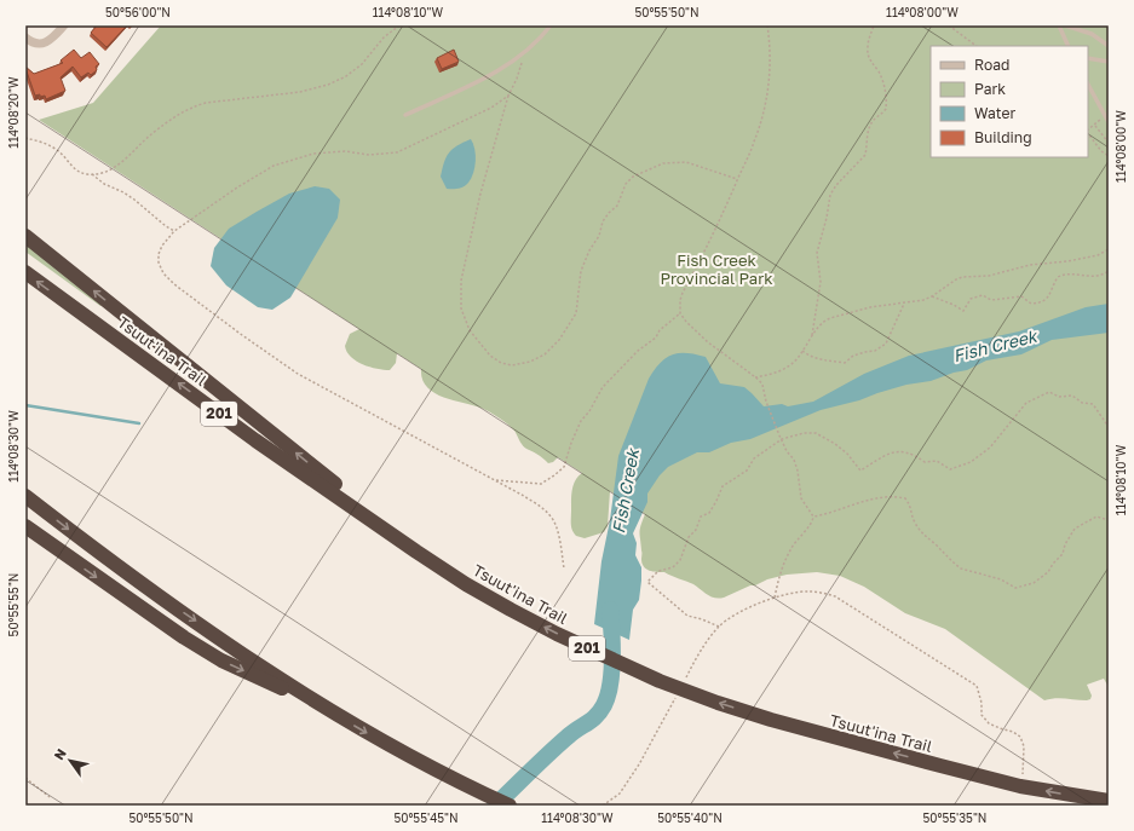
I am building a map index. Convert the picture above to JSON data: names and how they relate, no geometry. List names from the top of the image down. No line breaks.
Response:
{"streets":{"highway":["Tsuut'ina Trail","201"]},"water":["Fish Creek"],"parks":["Fish Creek Provincial Park"],"legend":["Road","Park","Water","Building"],"north":"top left","coordinates":["50°56'00\"N","114°08'10\"W","50°55'50\"N","114°08'00\"W","114°08'20\"W","114°08'30\"W","50°55'55\"N","50°55'45\"N","50°55'40\"N","50°55'35\"N"]}
